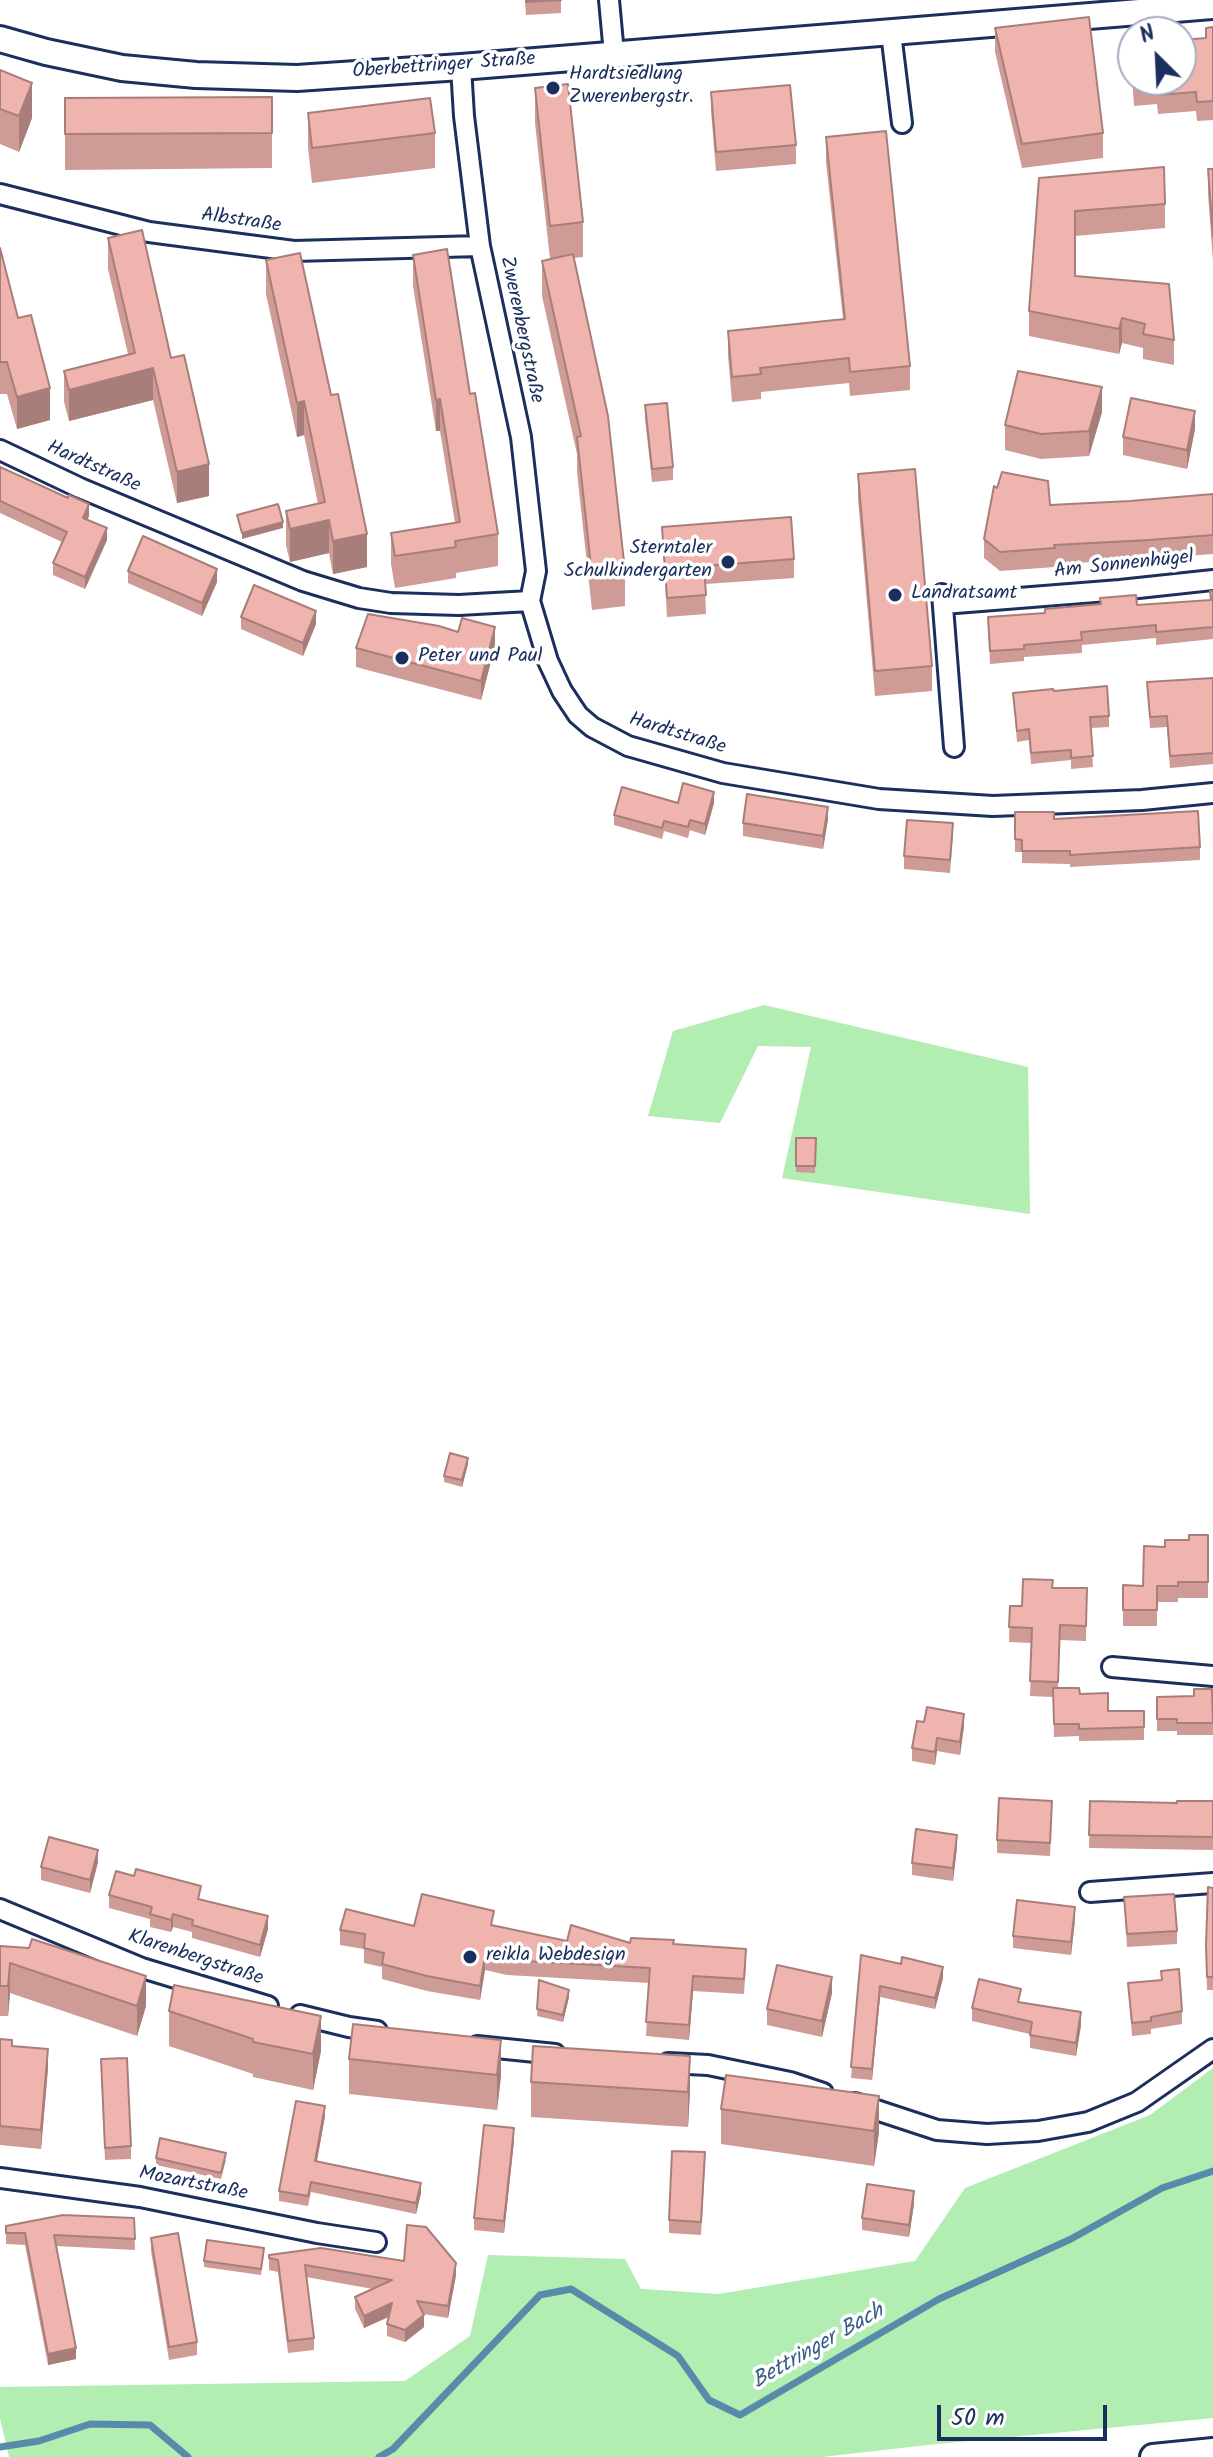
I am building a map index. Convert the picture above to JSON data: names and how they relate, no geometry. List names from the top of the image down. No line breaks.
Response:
{"streets":{"street":["Oberbettringer Straße","Albstraße","Zwerenbergstraße","Hardtstraße","Am Sonnenhügel","Klarenbergstraße","Mozartstraße"]},"crossings":[["Oberbettringer Straße","Zwerenbergstraße"],["Albstraße","Zwerenbergstraße"],["Zwerenbergstraße","Hardtstraße"]],"water":["Bettringer Bach"],"places":["Hardtsiedlung Zwerenbergstr.","Sterntaler Schulkindergarten","Landratsamt","Peter und Paul","reikla Webdesign"],"scale_bar":"50 m","north":"top left"}
